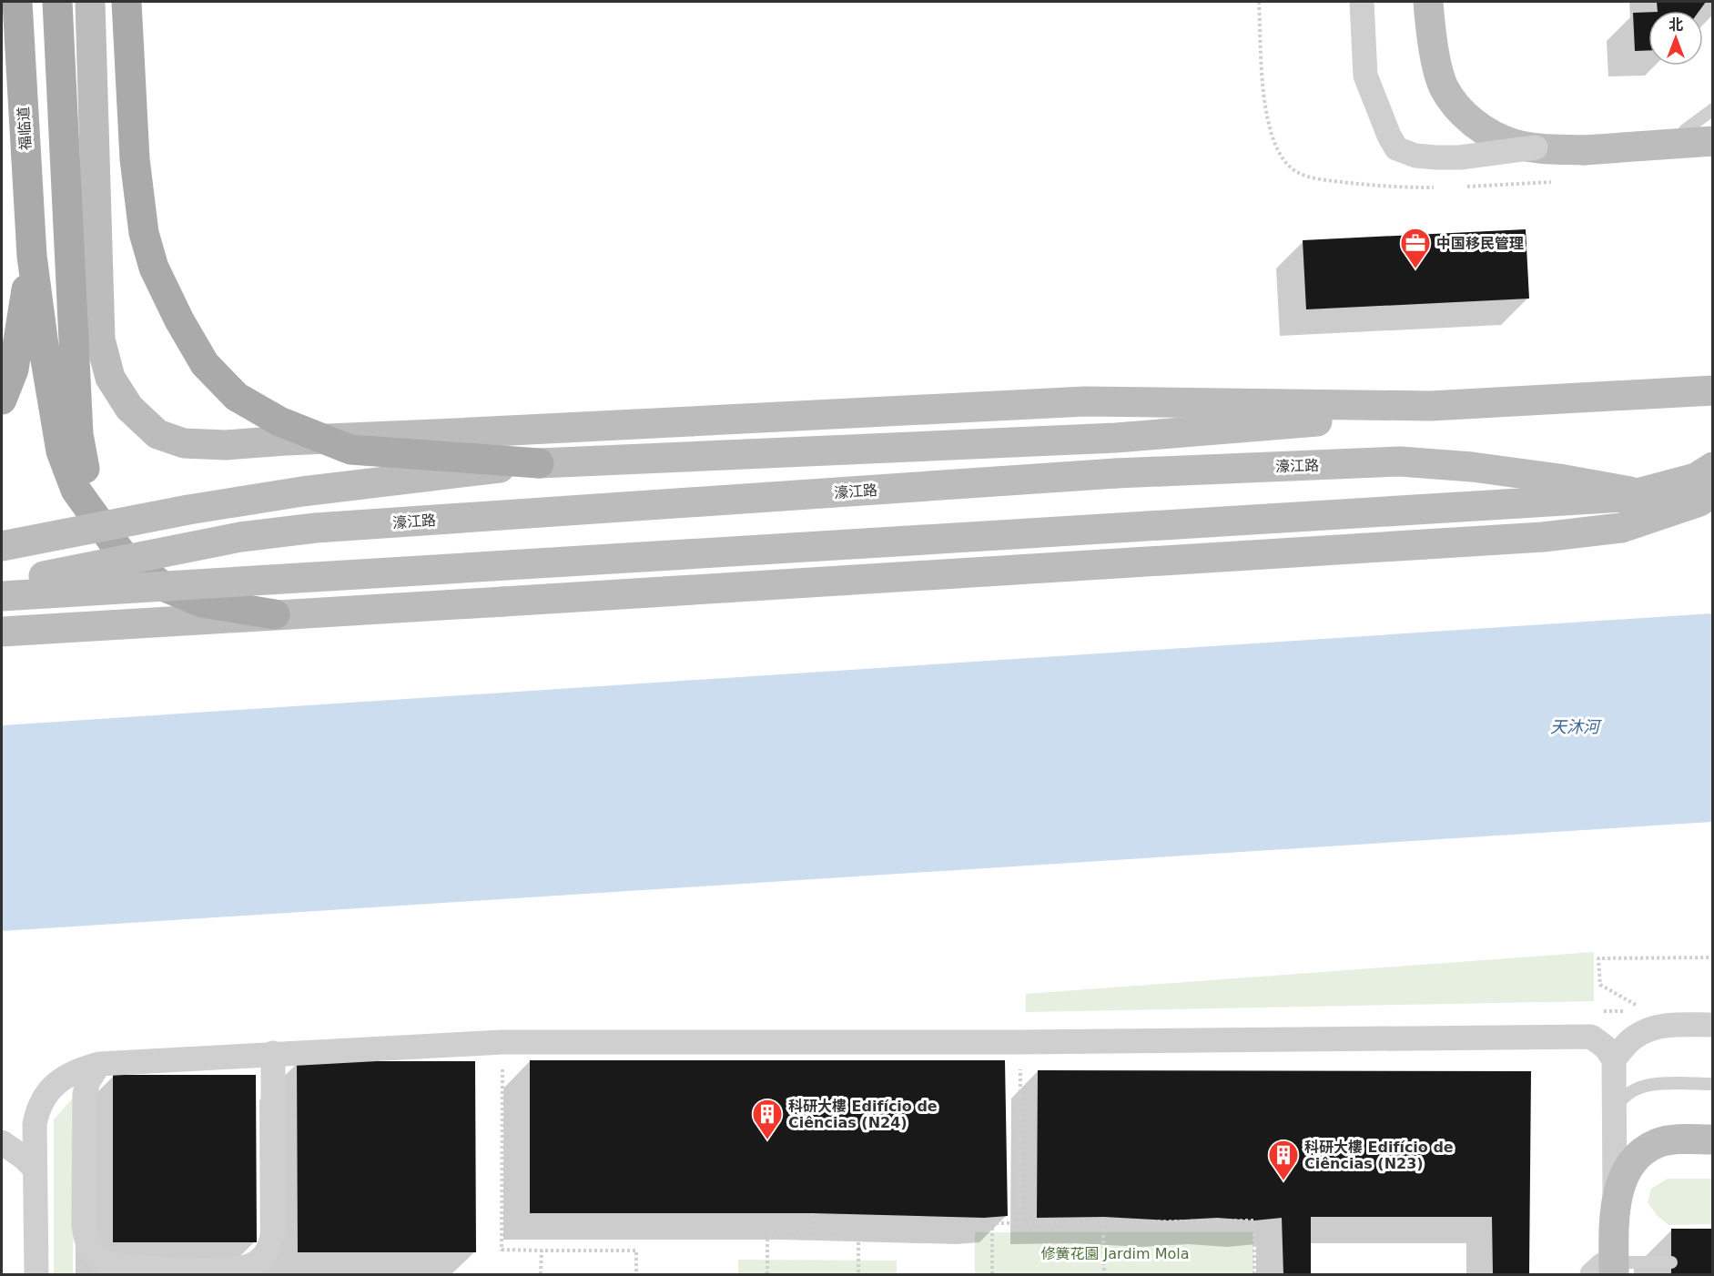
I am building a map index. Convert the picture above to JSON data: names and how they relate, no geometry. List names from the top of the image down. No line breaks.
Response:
{"streets":{"main road":["福临道","濠江路"]},"water":["天沐河"],"parks":["修簧花園 Jardim Mola"],"places":{"office":["中国移民管理"],"building":["科研大樓 Edifício de Ciências (N24)","科研大樓 Edifício de Ciências (N23)"]},"north":"top"}
